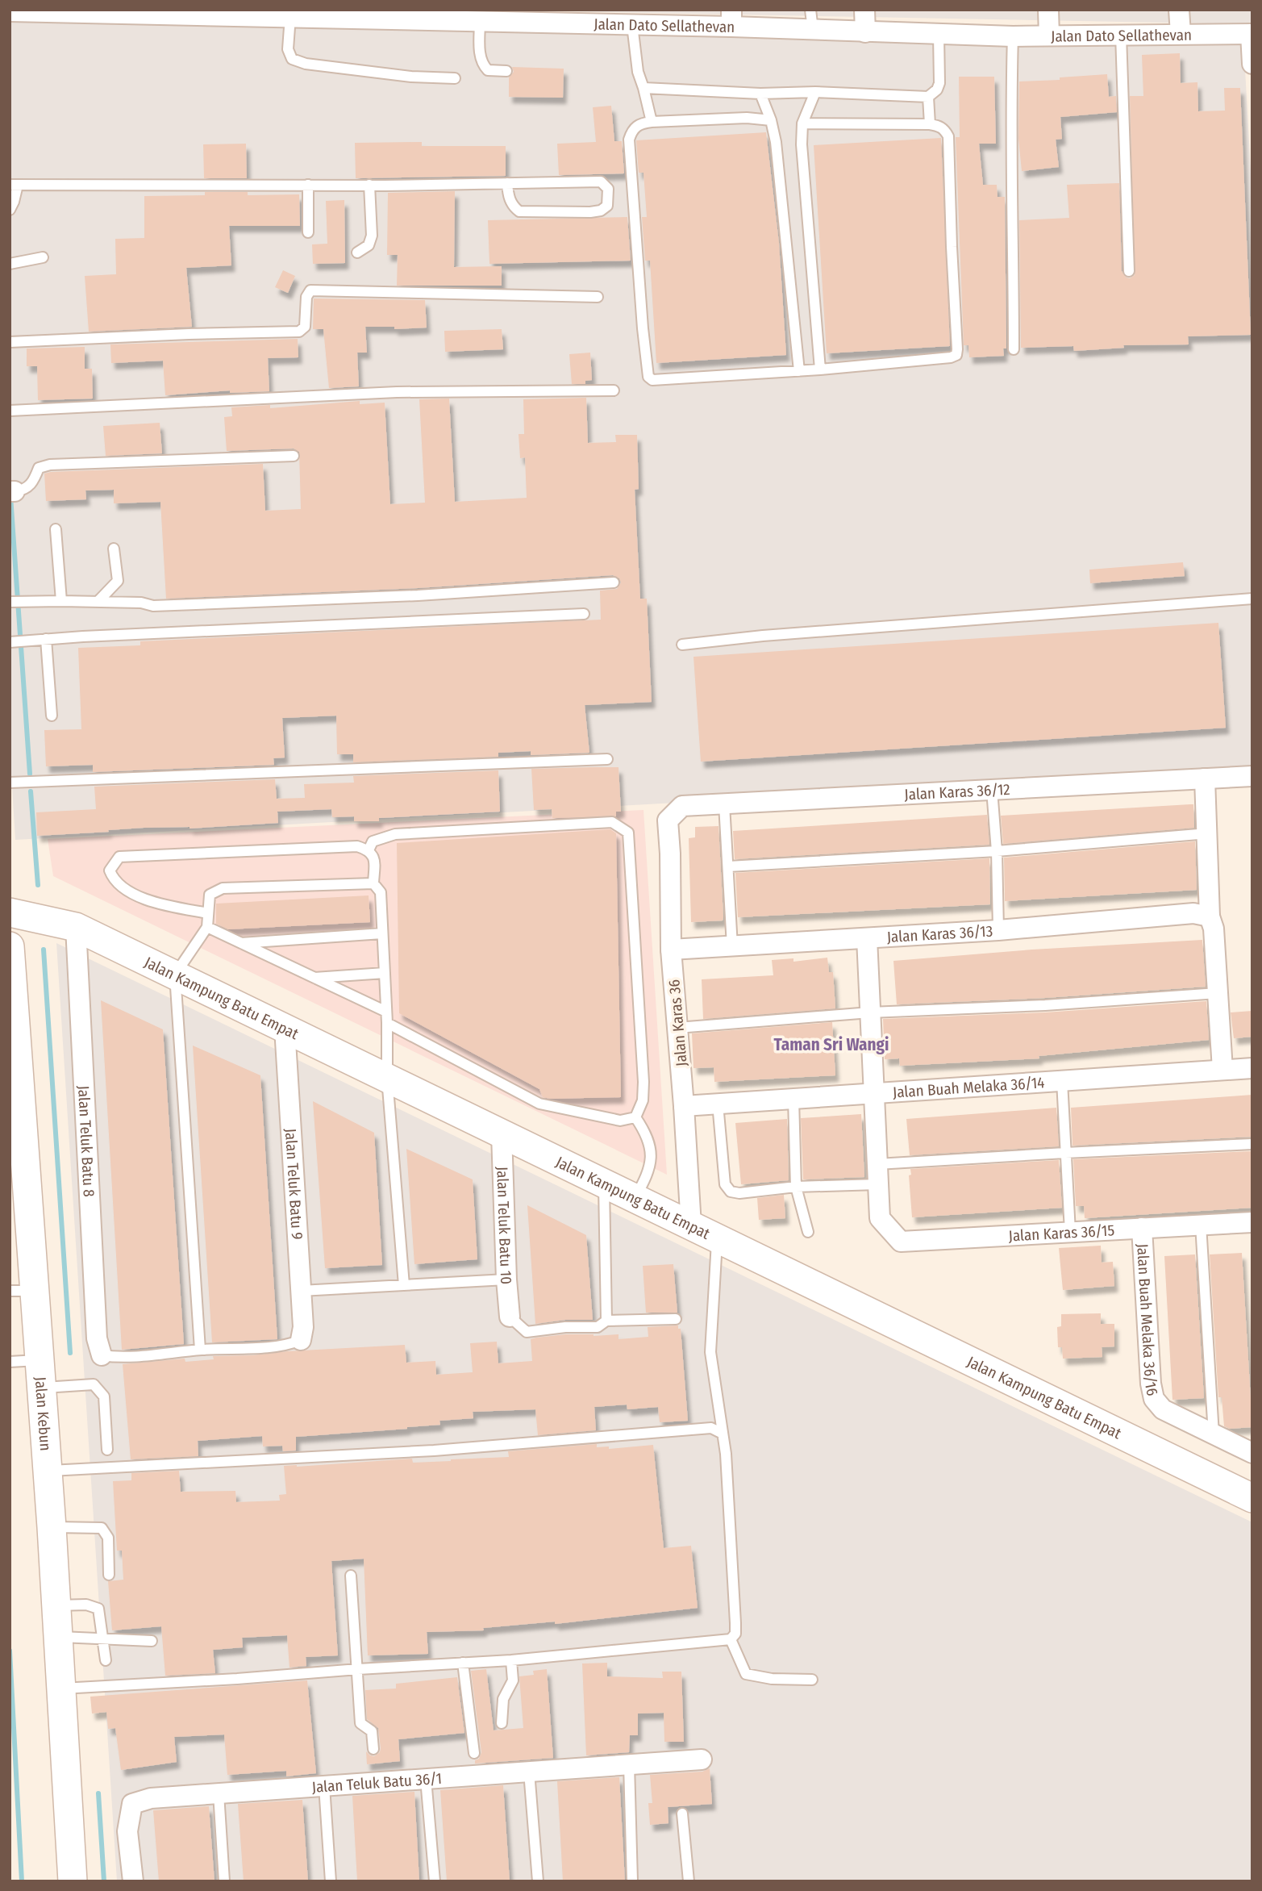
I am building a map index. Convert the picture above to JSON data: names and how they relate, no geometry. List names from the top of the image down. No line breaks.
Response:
{"streets":{"main road":["Jalan Kampung Batu Empat","Jalan Kebun"],"street":["Jalan Dato Sellathevan","Jalan Karas 36/12","Jalan Karas 36/13","Jalan Karas 36","Jalan Buah Melaka 36/14","Jalan Teluk Batu 8","Jalan Teluk Batu 9","Jalan Teluk Batu 10","Jalan Karas 36/15","Jalan Buah Melaka 36/16","Jalan Teluk Batu 36/1"]},"crossings":[["Jalan Karas 36/12","Jalan Karas 36"],["Jalan Karas 36/13","Jalan Karas 36"],["Jalan Kampung Batu Empat","Jalan Karas 36"],["Jalan Kampung Batu Empat","Jalan Teluk Batu 8"],["Jalan Kampung Batu Empat","Jalan Teluk Batu 9"],["Jalan Kampung Batu Empat","Jalan Teluk Batu 10"],["Jalan Karas 36","Jalan Buah Melaka 36/14"],["Jalan Karas 36/15","Jalan Buah Melaka 36/16"]],"districts":["Taman Sri Wangi"]}
